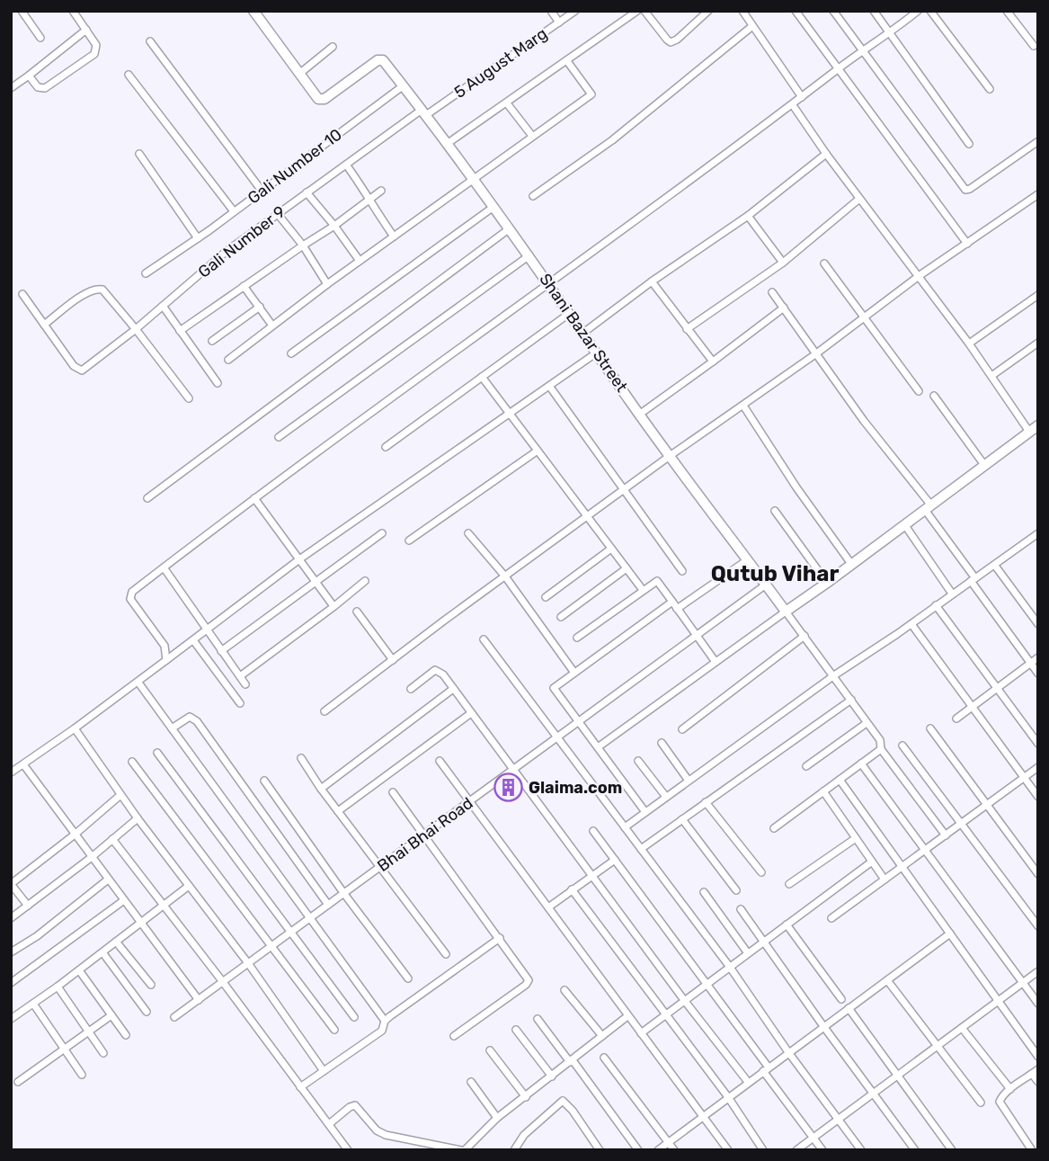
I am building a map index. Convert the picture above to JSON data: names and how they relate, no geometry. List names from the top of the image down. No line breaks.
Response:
{"streets":{"street":["5 August Marg","Gali Number 10","Gali Number 9","Shani Bazar Street","Bhai Bhai Road"]},"crossings":[["5 August Marg","Gali Number 9"],["5 August Marg","Shani Bazar Street"],["Gali Number 10","Shani Bazar Street"],["Gali Number 9","Shani Bazar Street"],["Shani Bazar Street","Bhai Bhai Road"]],"districts":["Qutub Vihar"],"places":{"building":["Glaima.com"]}}
